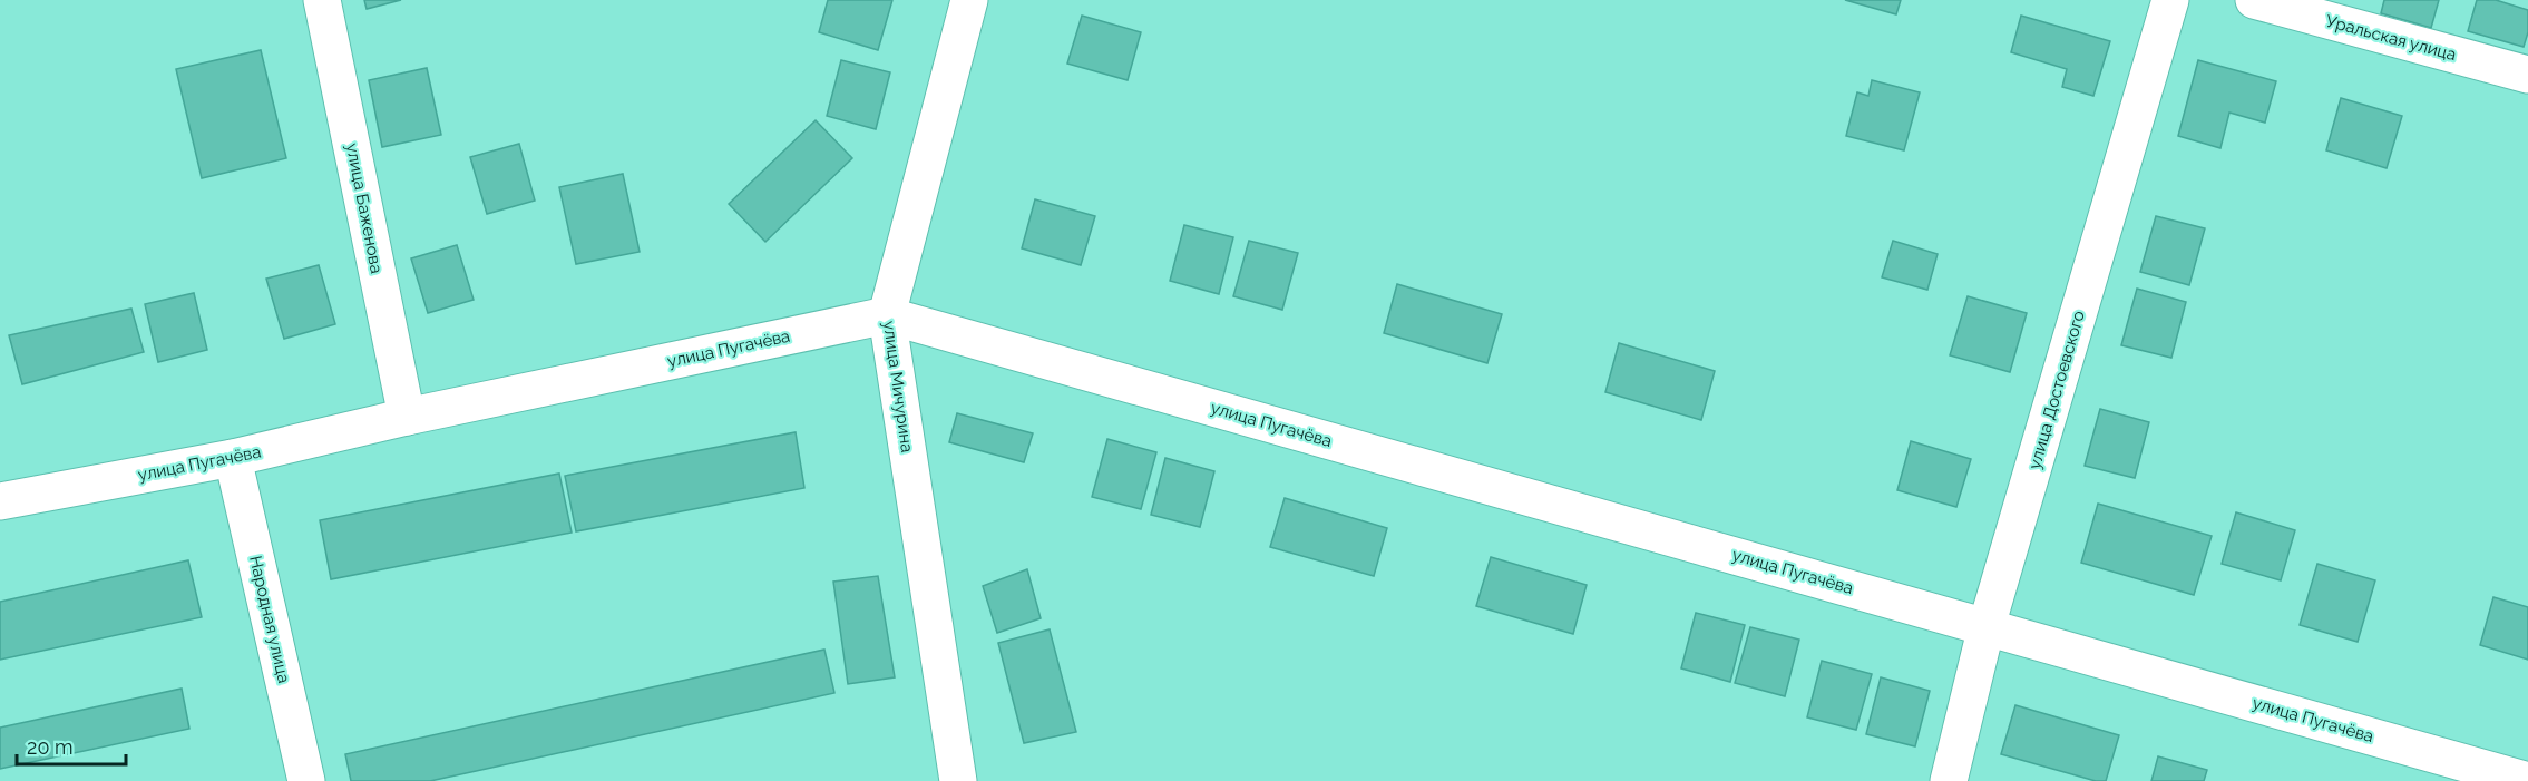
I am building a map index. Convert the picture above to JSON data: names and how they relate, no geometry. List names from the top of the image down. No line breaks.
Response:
{"streets":{"street":["Уральская улица","улица Баженова","улица Пугачёва","улица Мичурина","улица Достоевского","Народная улица"]},"crossings":[["улица Баженова","улица Пугачёва"],["улица Пугачёва","улица Мичурина"],["улица Пугачёва","улица Достоевского"],["улица Пугачёва","Народная улица"]],"scale_bar":"20 m"}
